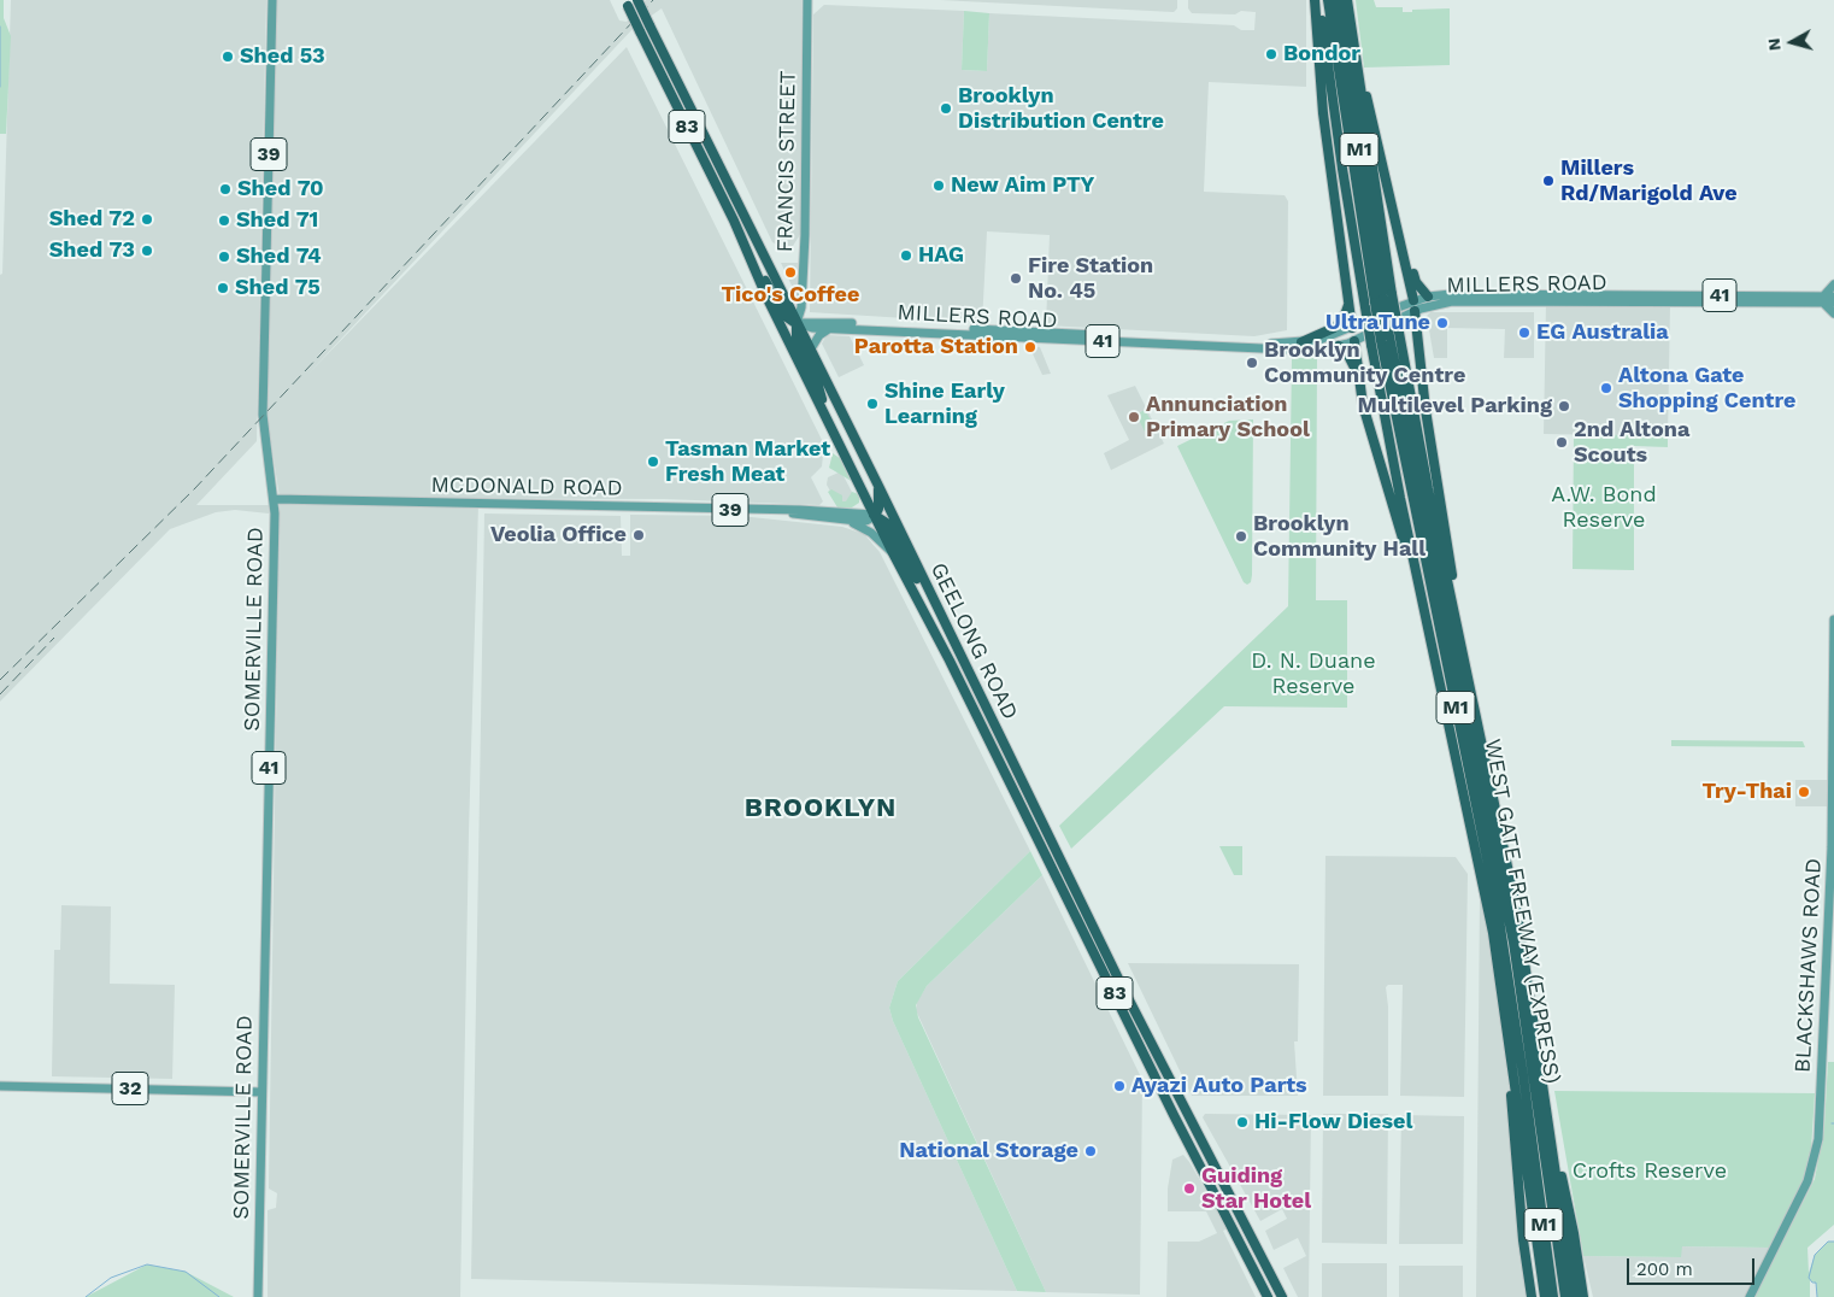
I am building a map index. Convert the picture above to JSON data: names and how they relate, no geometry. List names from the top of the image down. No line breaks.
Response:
{"streets":{"highway":["83","M1","GEELONG ROAD","WEST GATE FREEWAY (EXPRESS)"],"main road":["39","FRANCIS STREET","MILLERS ROAD","41","MCDONALD ROAD","SOMERVILLE ROAD","BLACKSHAWS ROAD","32"]},"crossings":[["M1","WEST GATE FREEWAY (EXPRESS)"],["39","MCDONALD ROAD"],["39","GEELONG ROAD"],["FRANCIS STREET","MILLERS ROAD"],["FRANCIS STREET","GEELONG ROAD"],["MILLERS ROAD","GEELONG ROAD"],["MCDONALD ROAD","SOMERVILLE ROAD"],["MCDONALD ROAD","GEELONG ROAD"],["SOMERVILLE ROAD","32"]],"districts":["BROOKLYN"],"parks":["A.W. Bond Reserve","D. N. Duane Reserve","Crofts Reserve"],"places":["Bondor","Shed 53","Brooklyn Distribution Centre","Millers Rd/Marigold Ave","New Aim PTY","Shed 70","Shed 72","Shed 71","Shed 73","HAG","Shed 74","Tico's Coffee","Fire Station No. 45","Shed 75","UltraTune","EG Australia","Parotta Station","Brooklyn Community Centre","Altona Gate Shopping Centre","Shine Early Learning","Multilevel Parking","Annunciation Primary School","2nd Altona Scouts","Tasman Market Fresh Meat","Veolia Office","Brooklyn Community Hall","Try-Thai","Ayazi Auto Parts","Hi-Flow Diesel","National Storage","Guiding Star Hotel"],"scale_bar":"200 m","north":"left"}
